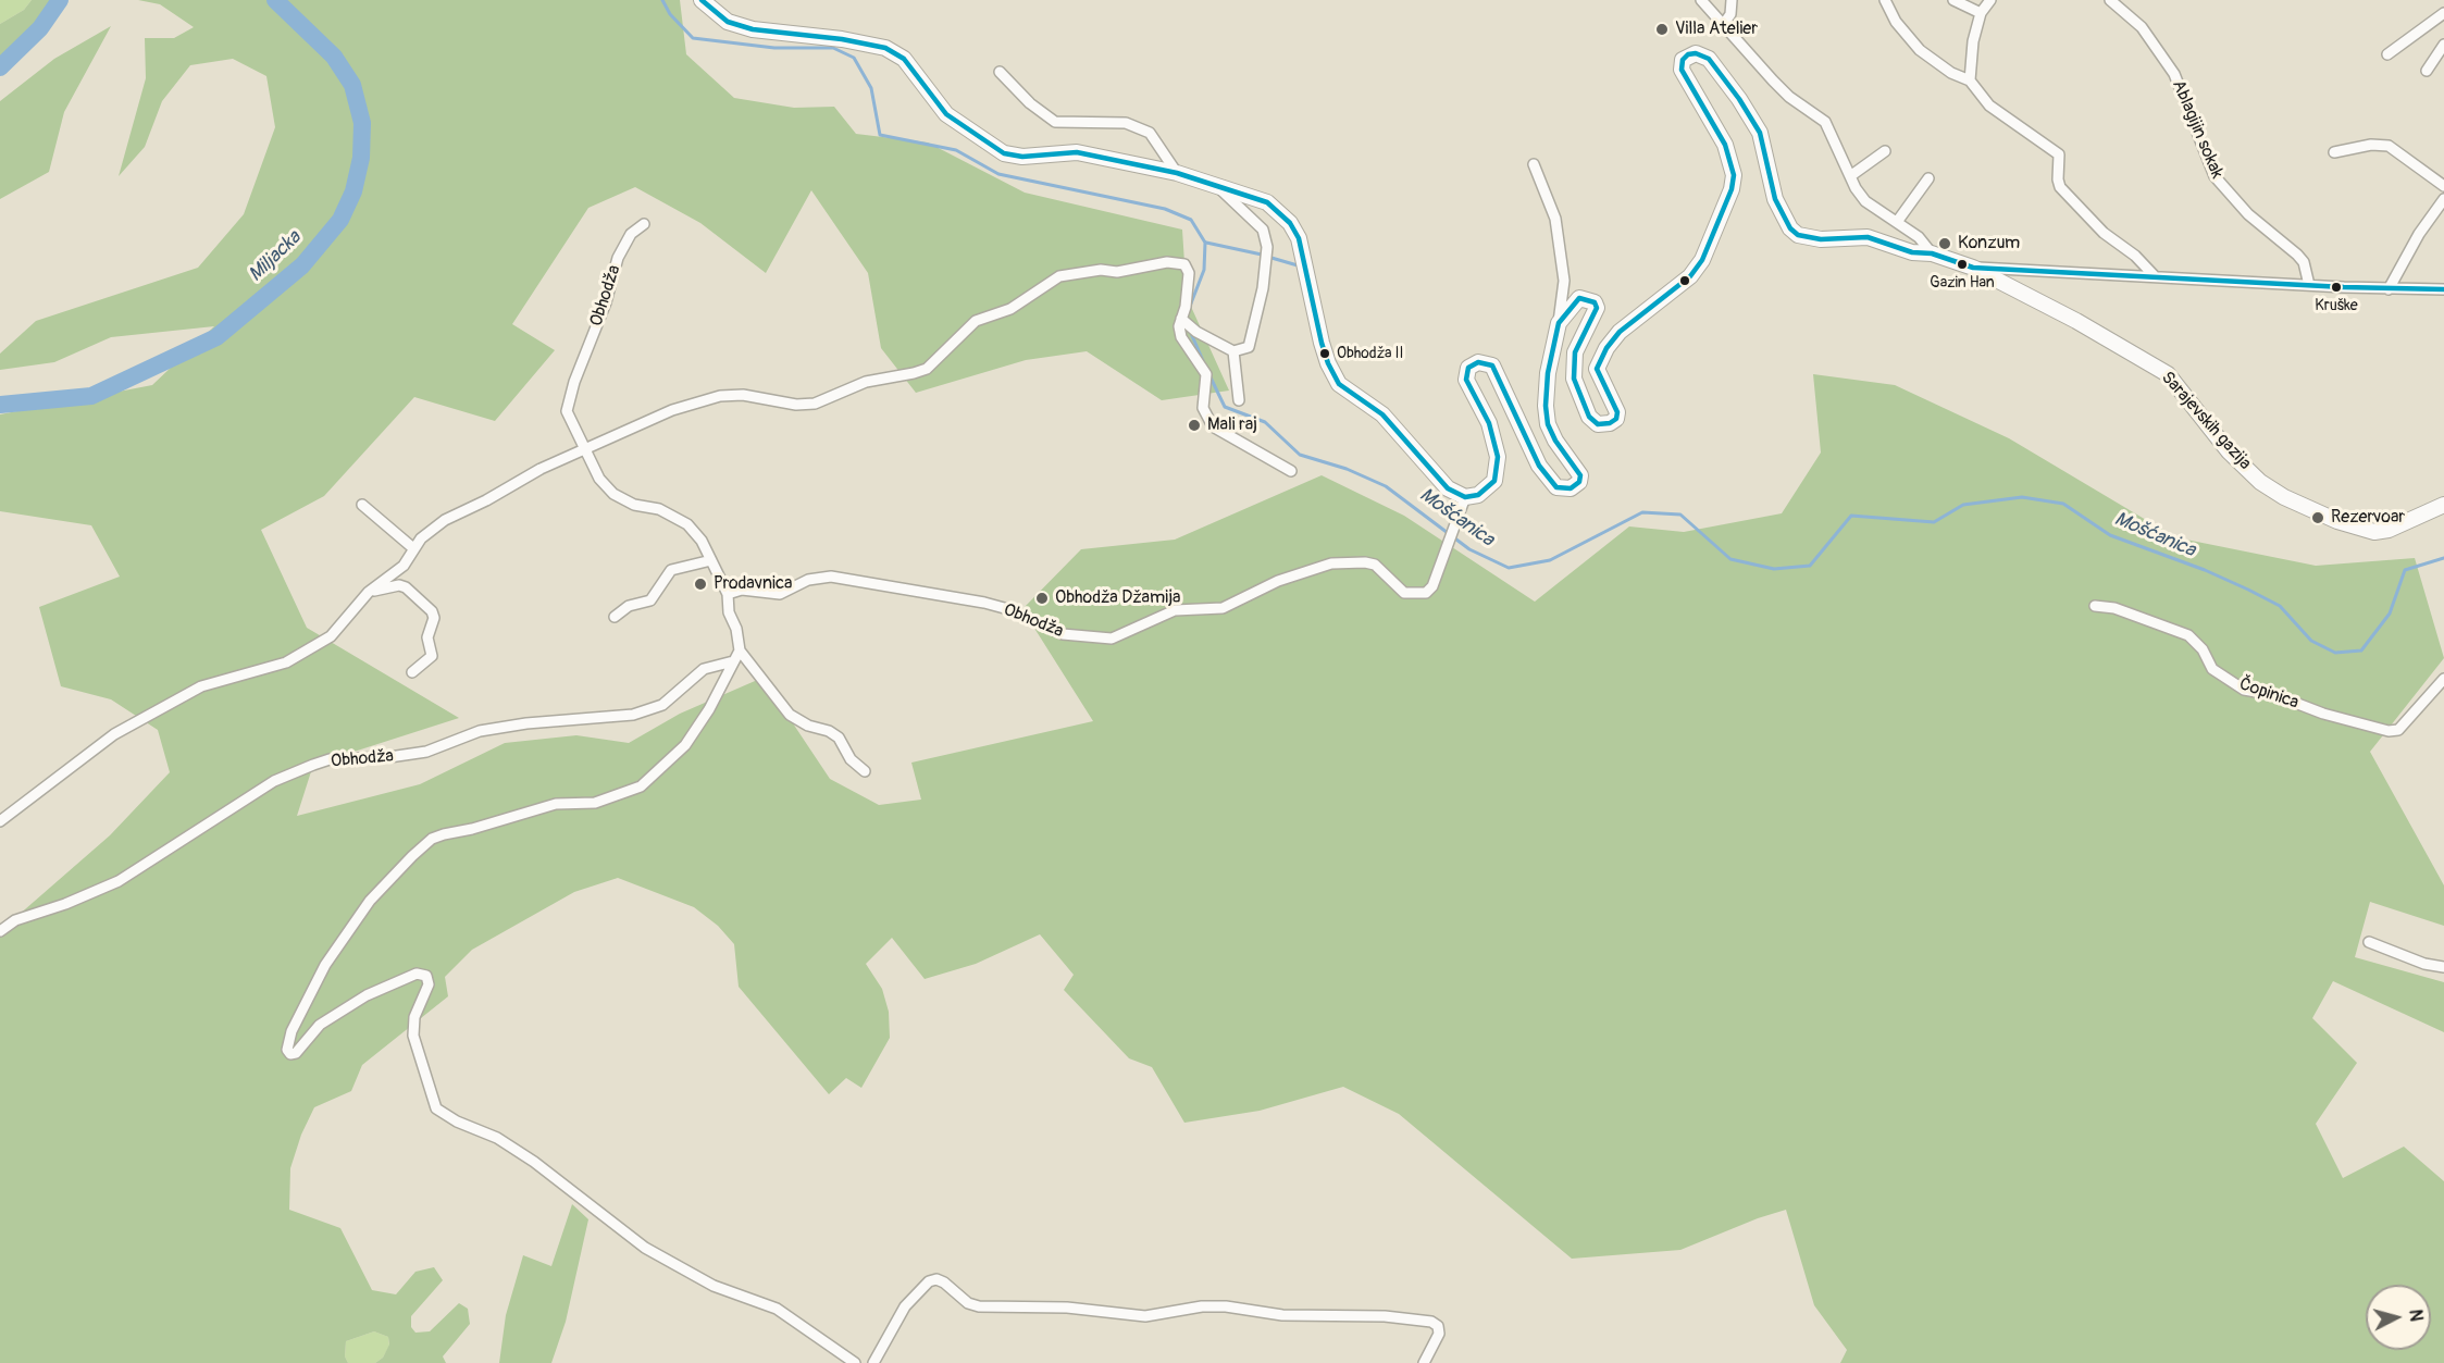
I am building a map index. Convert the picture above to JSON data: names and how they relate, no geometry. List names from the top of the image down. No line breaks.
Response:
{"streets":{"main road":["Sarajevskih gazija"],"street":["Ablagijin sokak","Obhodža","Čopinica"]},"water":["Miljacka","Mošćanica"],"places":["Villa Atelier","Konzum","Gazin Han","Kruške","Obhodža II","Mali raj","Rezervoar","Prodavnica","Obhodža Džamija"],"north":"right"}
